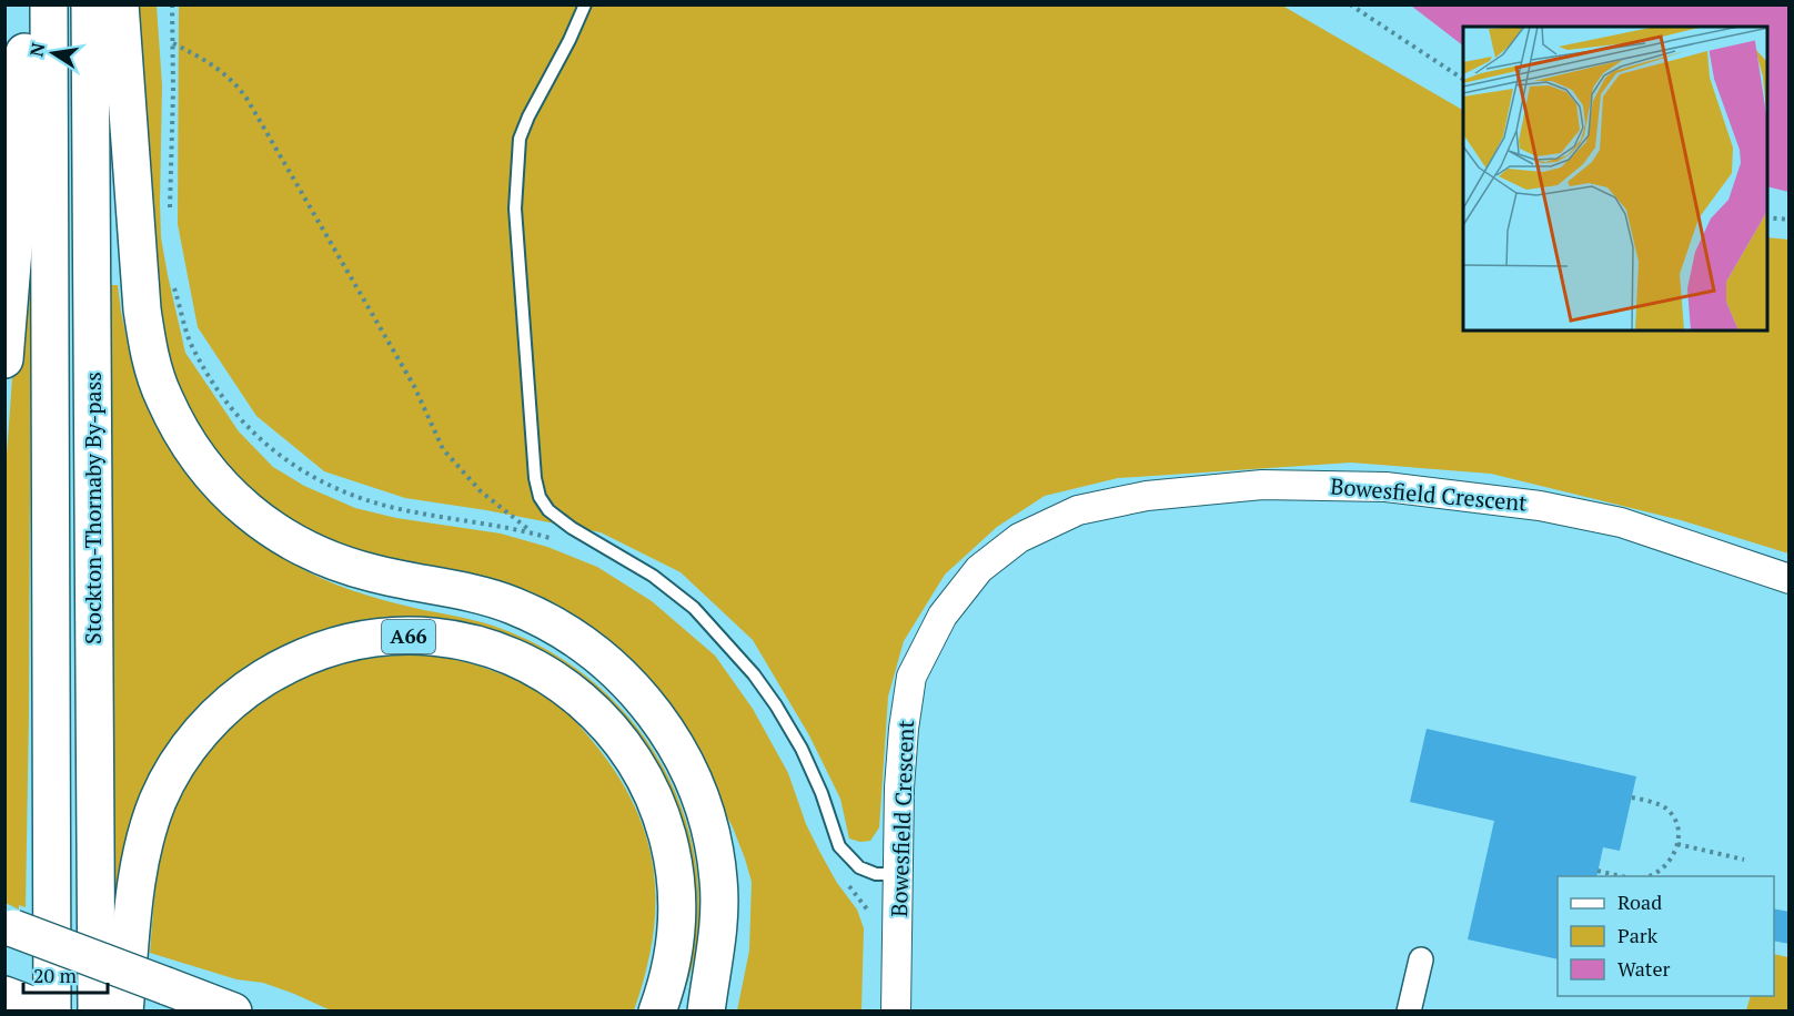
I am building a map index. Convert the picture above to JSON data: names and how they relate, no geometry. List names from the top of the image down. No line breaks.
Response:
{"streets":{"main road":["Stockton-Thornaby By-pass","A66"],"street":["Bowesfield Crescent"]},"legend":["Road","Park","Water"],"scale_bar":"20 m","north":"left"}
